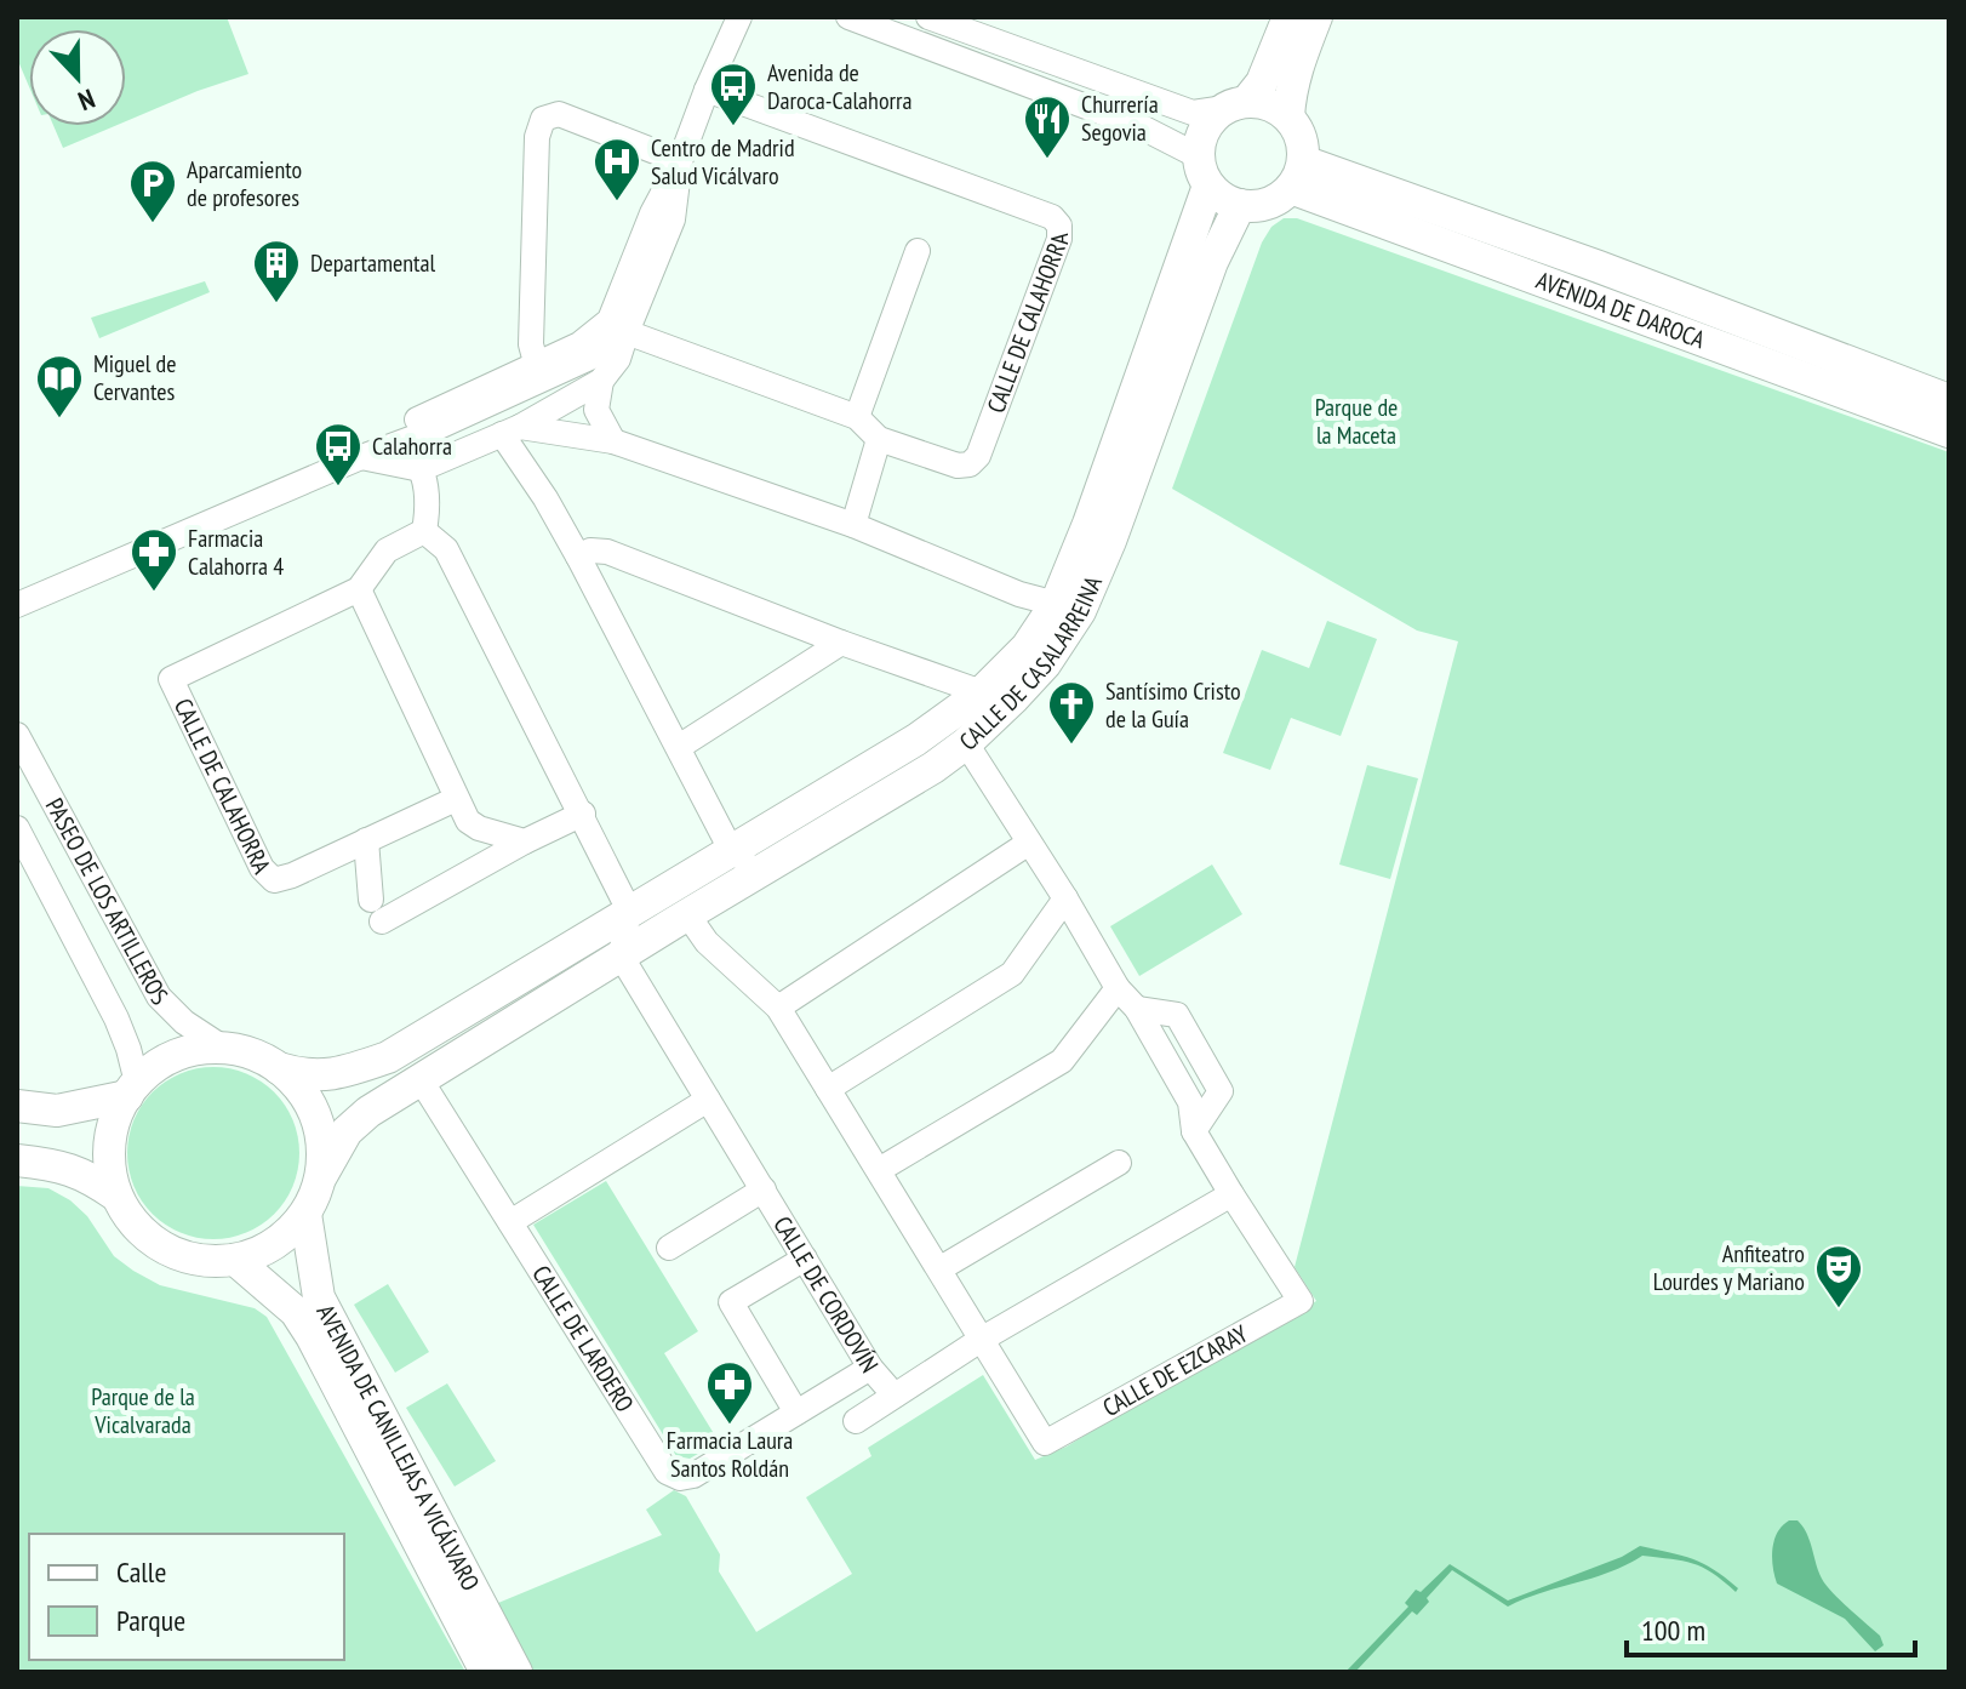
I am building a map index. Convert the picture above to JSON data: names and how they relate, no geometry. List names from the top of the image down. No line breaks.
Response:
{"streets":{"main road":["AVENIDA DE DAROCA","CALLE DE CASALARREINA","AVENIDA DE CANILLEJAS A VICÁLVARO"],"street":["CALLE DE CALAHORRA","PASEO DE LOS ARTILLEROS","CALLE DE CORDOVÍN","CALLE DE LARDERO","CALLE DE EZCARAY"]},"crossings":[["AVENIDA DE DAROCA","CALLE DE CASALARREINA"],["CALLE DE CASALARREINA","PASEO DE LOS ARTILLEROS"],["CALLE DE CASALARREINA","CALLE DE CORDOVÍN"],["CALLE DE CASALARREINA","CALLE DE LARDERO"],["CALLE DE CASALARREINA","CALLE DE EZCARAY"],["CALLE DE CASALARREINA","AVENIDA DE CANILLEJAS A VICÁLVARO"],["PASEO DE LOS ARTILLEROS","AVENIDA DE CANILLEJAS A VICÁLVARO"],["CALLE DE CORDOVÍN","CALLE DE LARDERO"],["CALLE DE CORDOVÍN","CALLE DE EZCARAY"]],"parks":["Parque de la Maceta","Parque de la Vicalvarada"],"places":{"bus stop":["Avenida de Daroca-Calahorra","Calahorra"],"restaurant":["Churrería Segovia"],"hospital":["Centro de Madrid Salud Vicálvaro"],"parking":["Aparcamiento de profesores"],"building":["Departamental"],"library":["Miguel de Cervantes"],"pharmacy":["Farmacia Calahorra 4","Farmacia Laura Santos Roldán"],"church":["Santísimo Cristo de la Guía"],"theatre":["Anfiteatro Lourdes y Mariano"]},"legend":["Calle","Parque"],"scale_bar":"100 m","north":"bottom"}
